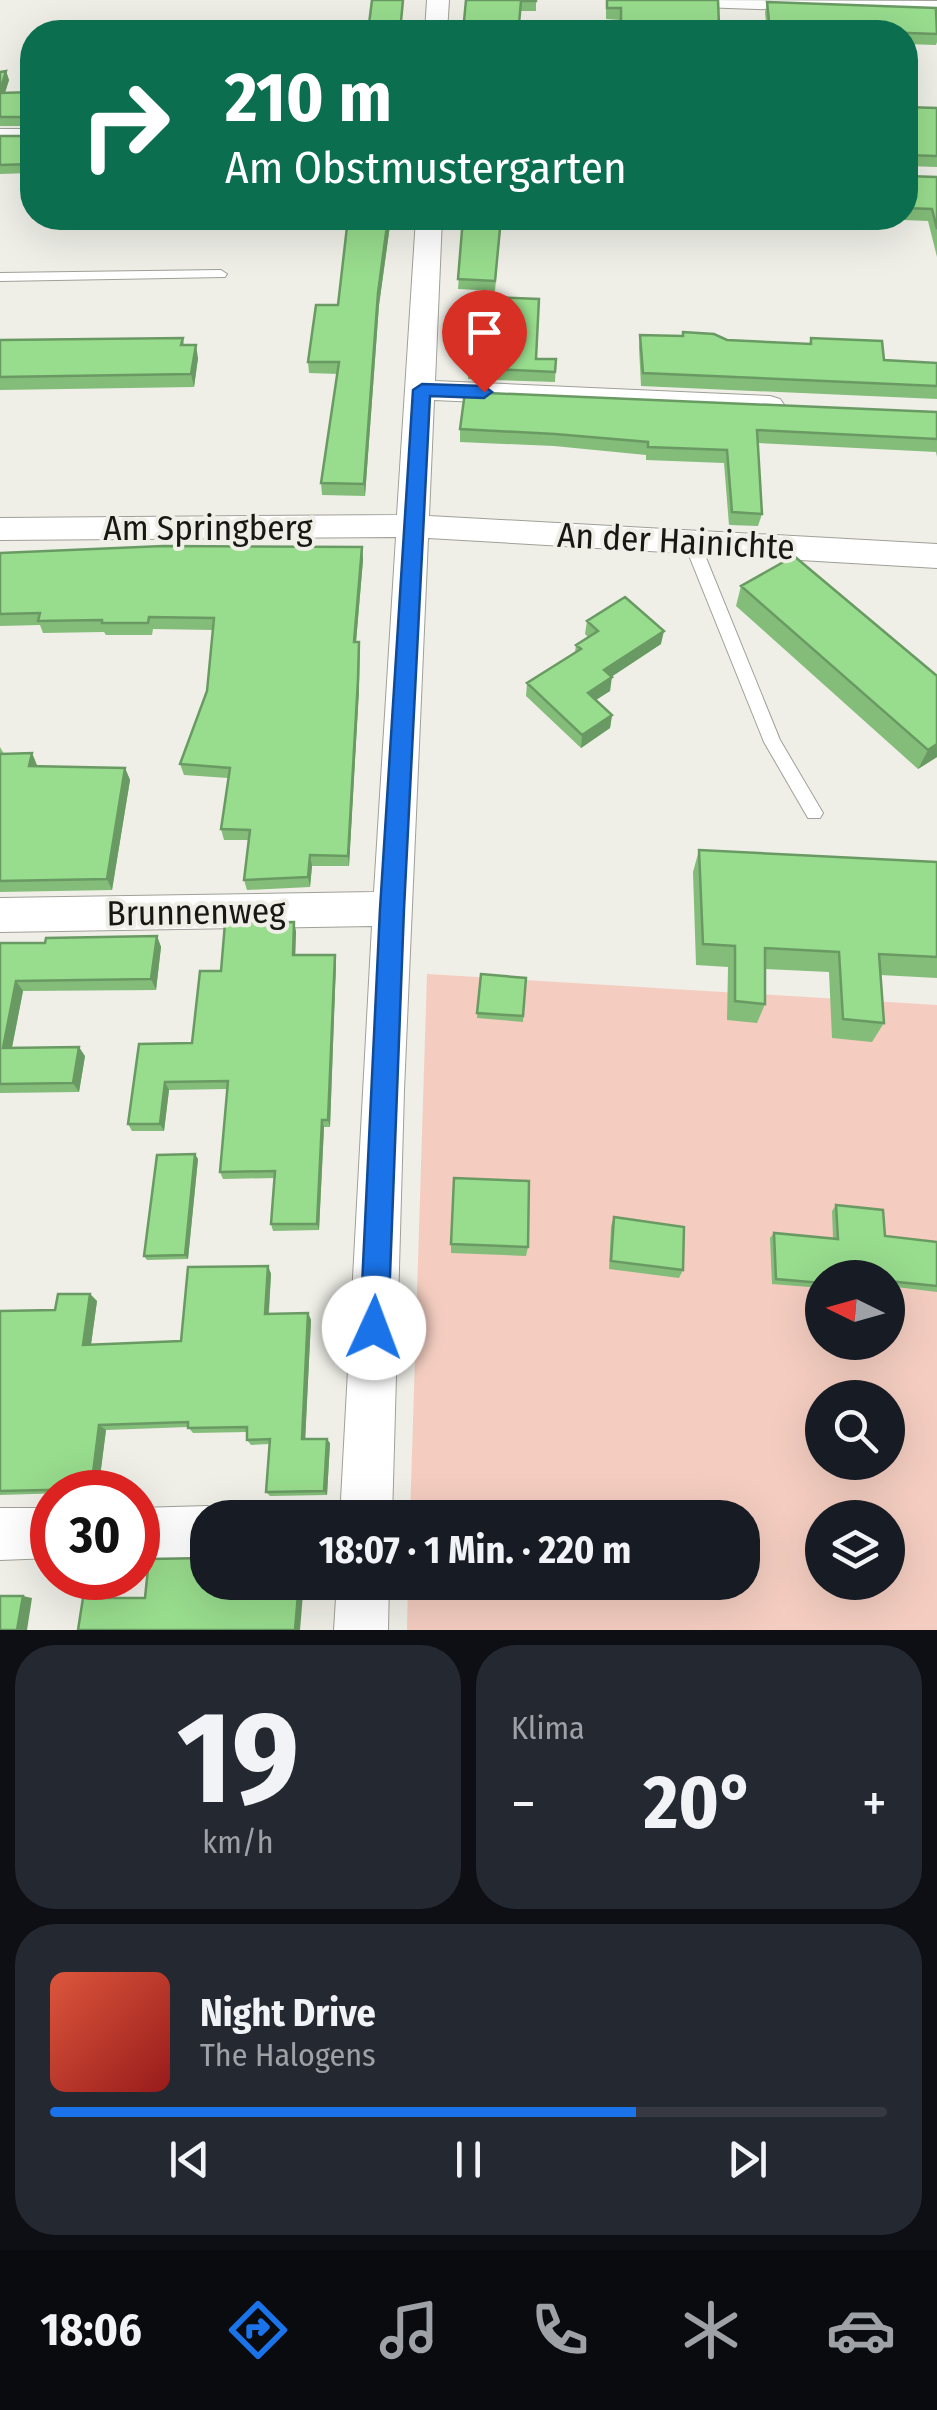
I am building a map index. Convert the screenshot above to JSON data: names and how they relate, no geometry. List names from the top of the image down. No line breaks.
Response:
{"streets":{"street":["Am Springberg","An der Hainichte","Brunnenweg"]},"crossings":[["Am Springberg","An der Hainichte"]],"north":"left","page":{"turn":["210 m","Am Obstmustergarten"],"limit":"30","trip":"18:07 · 1 Min. · 220 m","tile":[["19","km/h"],"Klima"],"heat":["−","20°","+"],"song":["Night Drive","The Halogens"],"tabs":"18:06"}}
